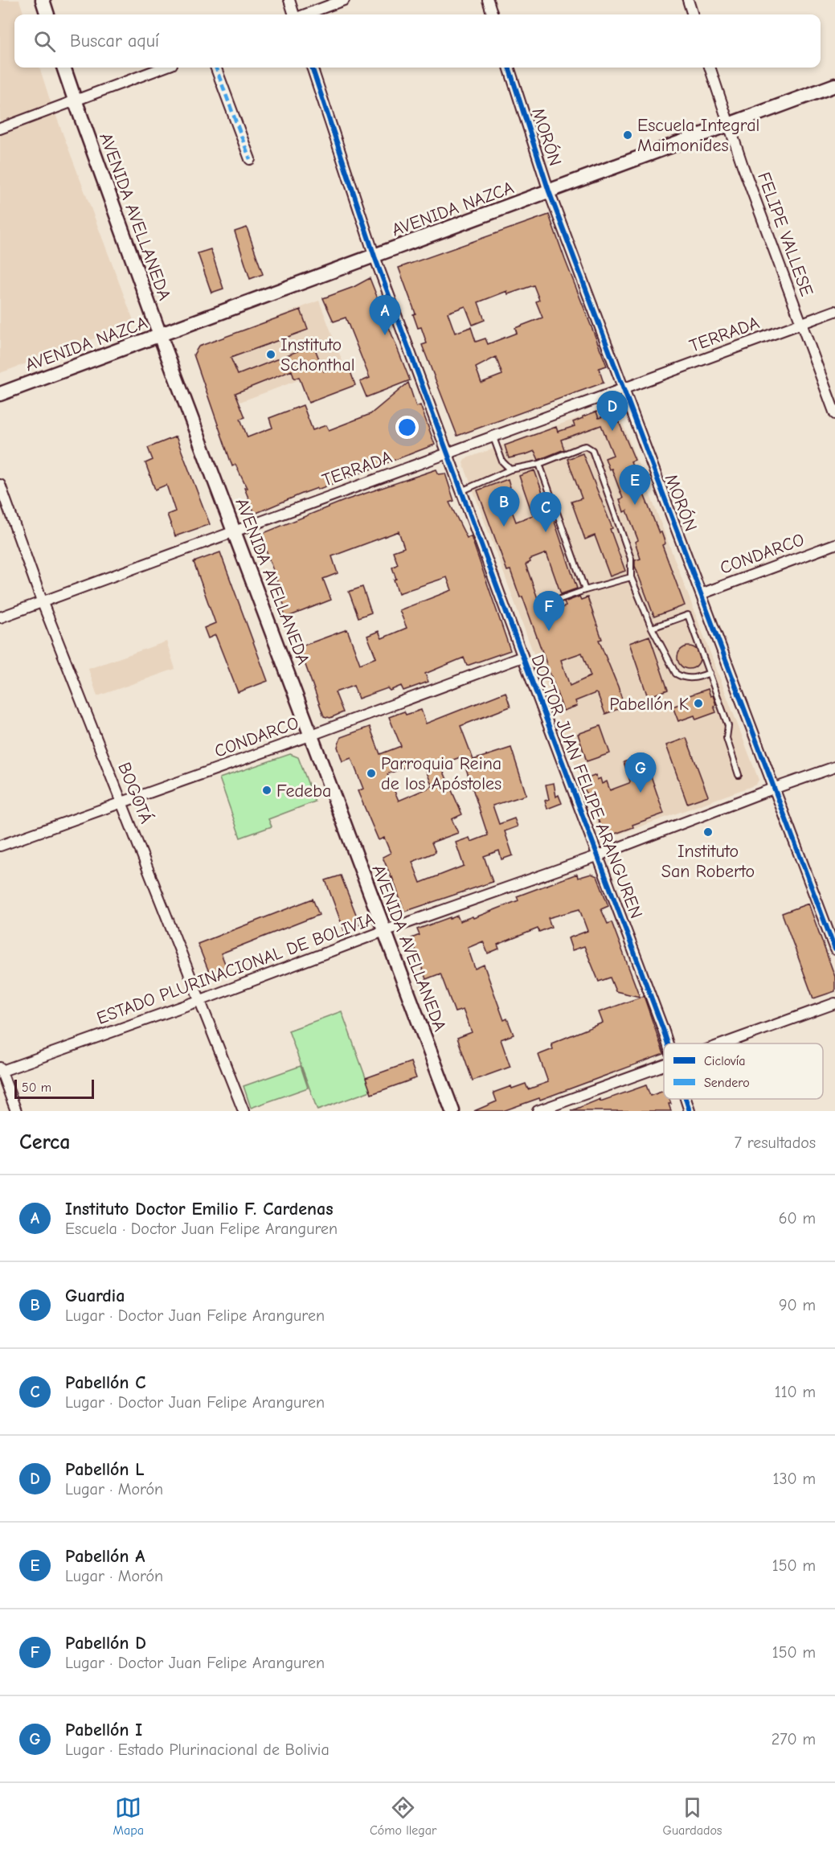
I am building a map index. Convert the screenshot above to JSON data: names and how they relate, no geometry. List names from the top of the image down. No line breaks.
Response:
{"streets":{"main road":["AVENIDA NAZCA","AVENIDA AVELLANEDA"],"street":["MORÓN","FELIPE VALLESE","TERRADA","CONDARCO","DOCTOR JUAN FELIPE ARANGUREN","BOGOTÁ","ESTADO PLURINACIONAL DE BOLIVIA"]},"crossings":[["MORÓN","AVENIDA NAZCA"],["MORÓN","TERRADA"],["MORÓN","CONDARCO"],["MORÓN","ESTADO PLURINACIONAL DE BOLIVIA"],["AVENIDA NAZCA","AVENIDA AVELLANEDA"],["AVENIDA NAZCA","FELIPE VALLESE"],["AVENIDA NAZCA","DOCTOR JUAN FELIPE ARANGUREN"],["AVENIDA AVELLANEDA","TERRADA"],["AVENIDA AVELLANEDA","CONDARCO"],["AVENIDA AVELLANEDA","ESTADO PLURINACIONAL DE BOLIVIA"],["FELIPE VALLESE","TERRADA"],["TERRADA","DOCTOR JUAN FELIPE ARANGUREN"],["TERRADA","BOGOTÁ"],["CONDARCO","DOCTOR JUAN FELIPE ARANGUREN"],["CONDARCO","BOGOTÁ"],["DOCTOR JUAN FELIPE ARANGUREN","ESTADO PLURINACIONAL DE BOLIVIA"],["BOGOTÁ","ESTADO PLURINACIONAL DE BOLIVIA"]],"places":["Escuela Integral Maimonides","Instituto Schonthal","Pabellón K","Parroquia Reina de los Apóstoles","Fedeba","Instituto San Roberto"],"legend":["Ciclovía","Sendero"],"scale_bar":"50 m","page":{"search":"Buscar aquí","pins":["A","D","E","B","C","F","G"],"scale":"50 m","heading":["Cerca","7 resultados"],"list":[{"mark":"A","name":"Instituto Doctor Emilio F. Cardenas","note":"Escuela · Doctor Juan Felipe Aranguren","value":"60 m"},{"mark":"B","name":"Guardia","note":"Lugar · Doctor Juan Felipe Aranguren","value":"90 m"},{"mark":"C","name":"Pabellón C","note":"Lugar · Doctor Juan Felipe Aranguren","value":"110 m"},{"mark":"D","name":"Pabellón L","note":"Lugar · Morón","value":"130 m"},{"mark":"E","name":"Pabellón A","note":"Lugar · Morón","value":"150 m"},{"mark":"F","name":"Pabellón D","note":"Lugar · Doctor Juan Felipe Aranguren","value":"150 m"},{"mark":"G","name":"Pabellón I","note":"Lugar · Estado Plurinacional de Bolivia","value":"270 m"}],"nav":["Mapa","Cómo llegar","Guardados"]}}
